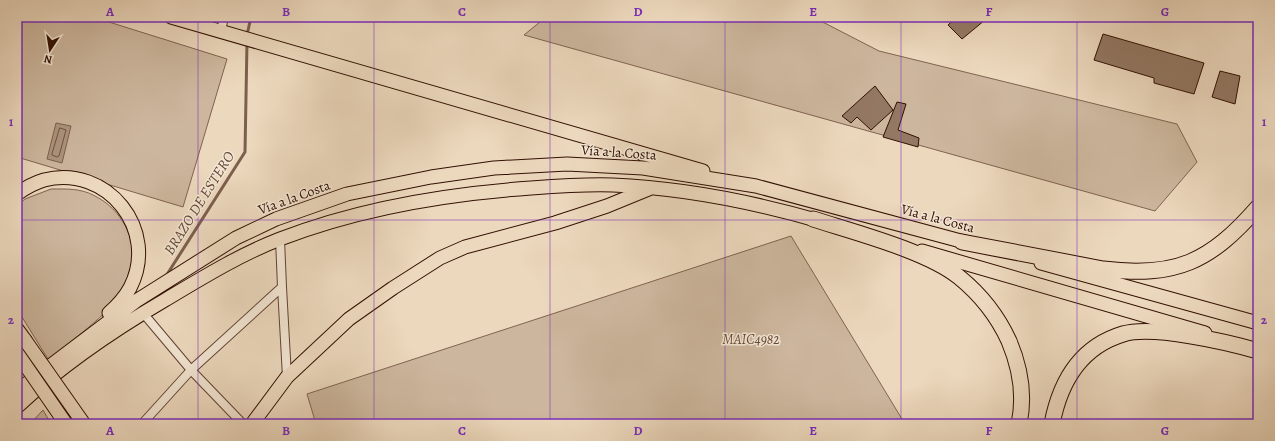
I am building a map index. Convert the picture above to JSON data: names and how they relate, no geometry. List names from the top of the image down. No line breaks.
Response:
{"streets":{"main road":["Vía a la Costa"]},"water":["BRAZO DE ESTERO"],"parks":["MAIC4982"],"north":"bottom","grid":{"columns":["A","B","C","D","E","F","G"],"rows":["1","2"]}}
